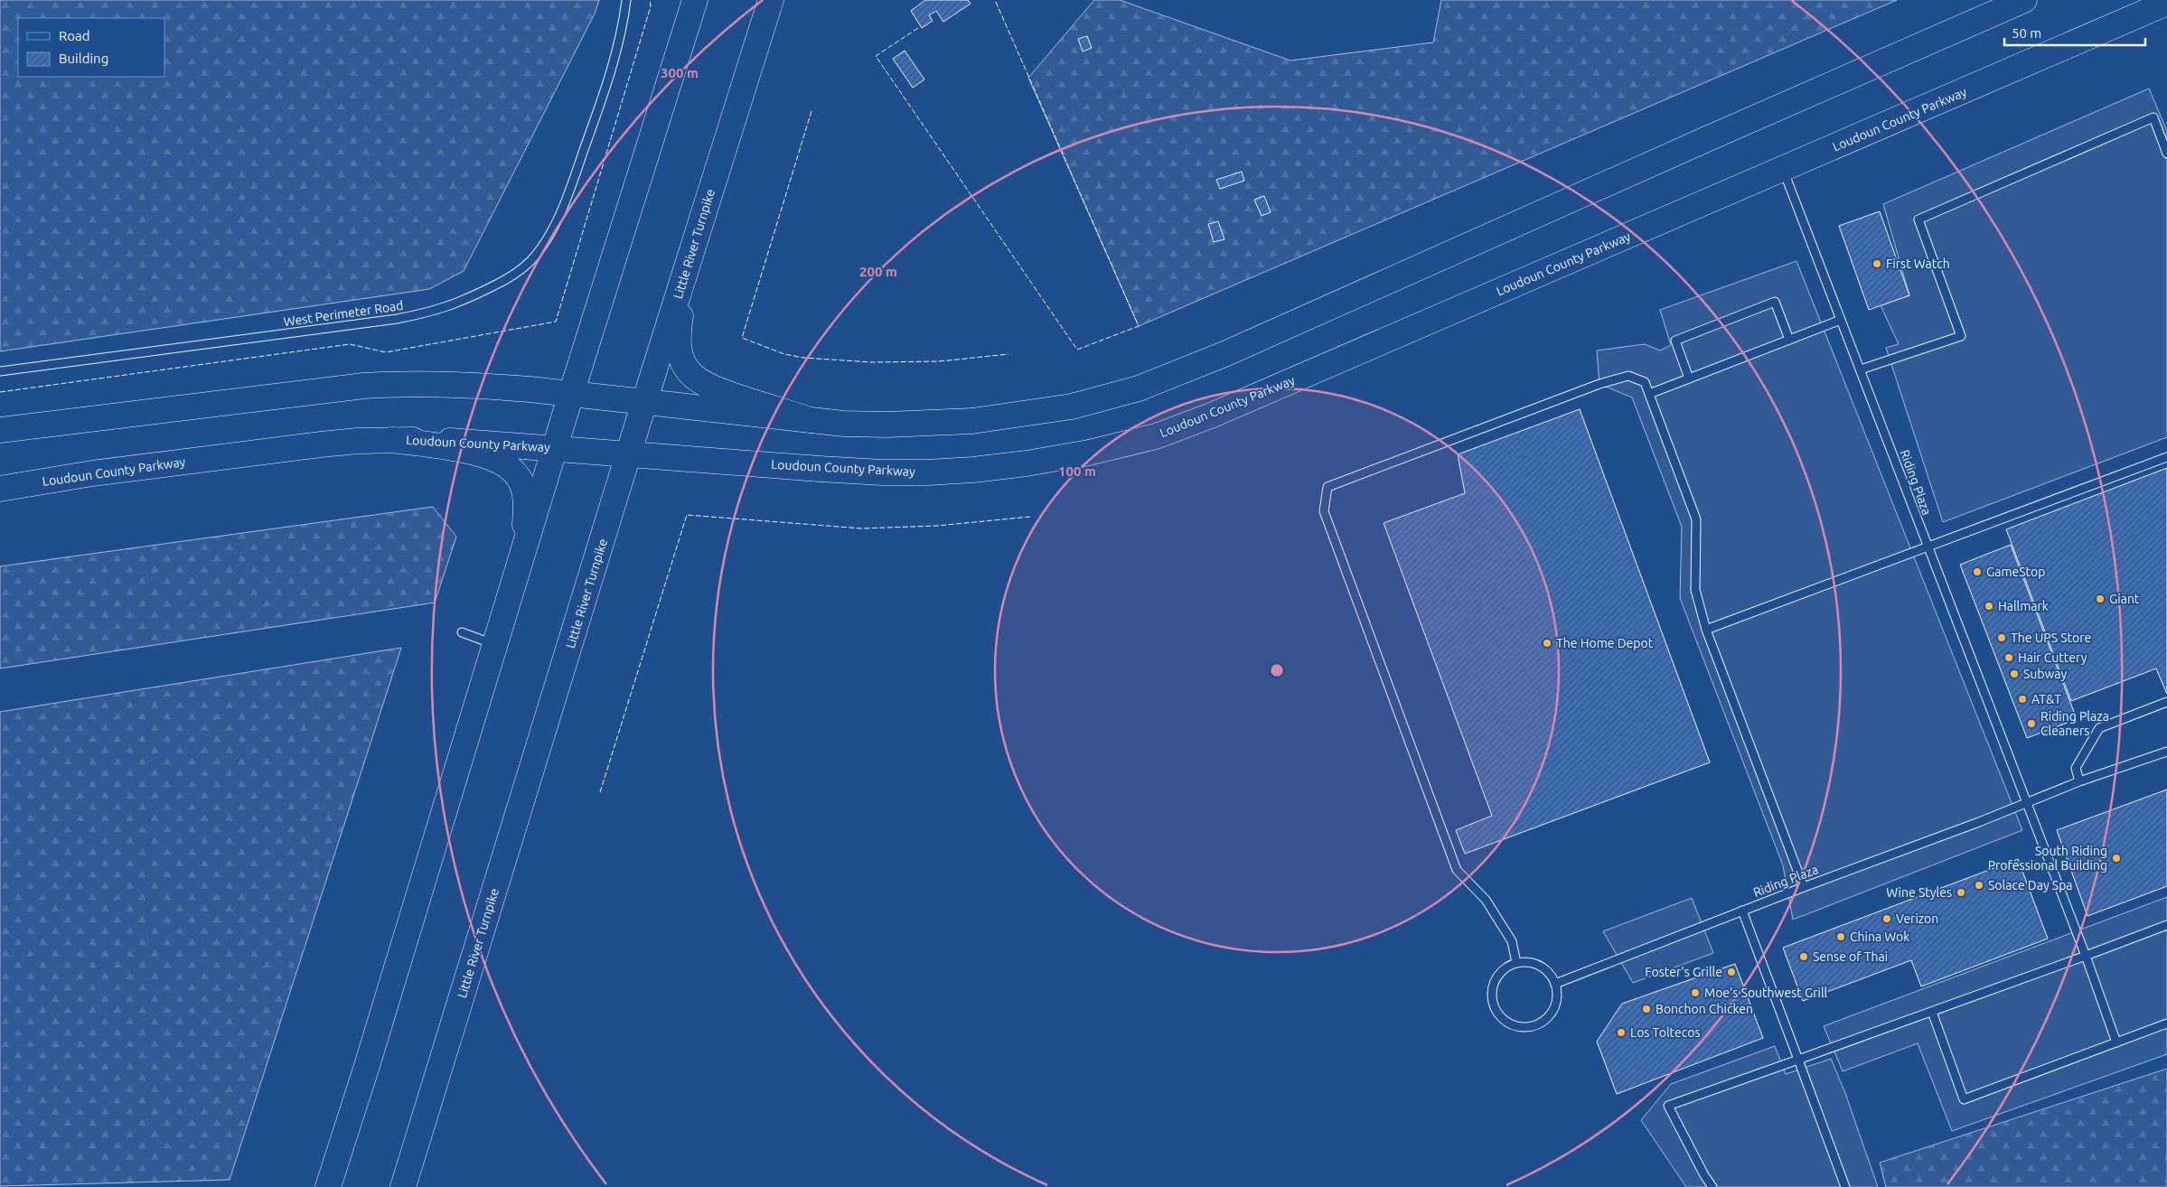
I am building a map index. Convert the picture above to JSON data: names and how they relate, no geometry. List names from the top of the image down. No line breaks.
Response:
{"streets":{"main road":["Loudoun County Parkway","Little River Turnpike"],"lane":["West Perimeter Road","Riding Plaza"]},"crossings":[["Loudoun County Parkway","Little River Turnpike"],["Loudoun County Parkway","Riding Plaza"]],"places":["First Watch","GameStop","Giant","Hallmark","The UPS Store","The Home Depot","Hair Cuttery","Subway","AT&T","Riding Plaza Cleaners","South Riding Professional Building","Solace Day Spa","Wine Styles","Verizon","China Wok","Sense of Thai","Foster's Grille","Moe's Southwest Grill","Bonchon Chicken","Los Toltecos"],"legend":["Road","Building"],"scale_bar":"50 m","rings":["300 m","200 m","100 m"]}
